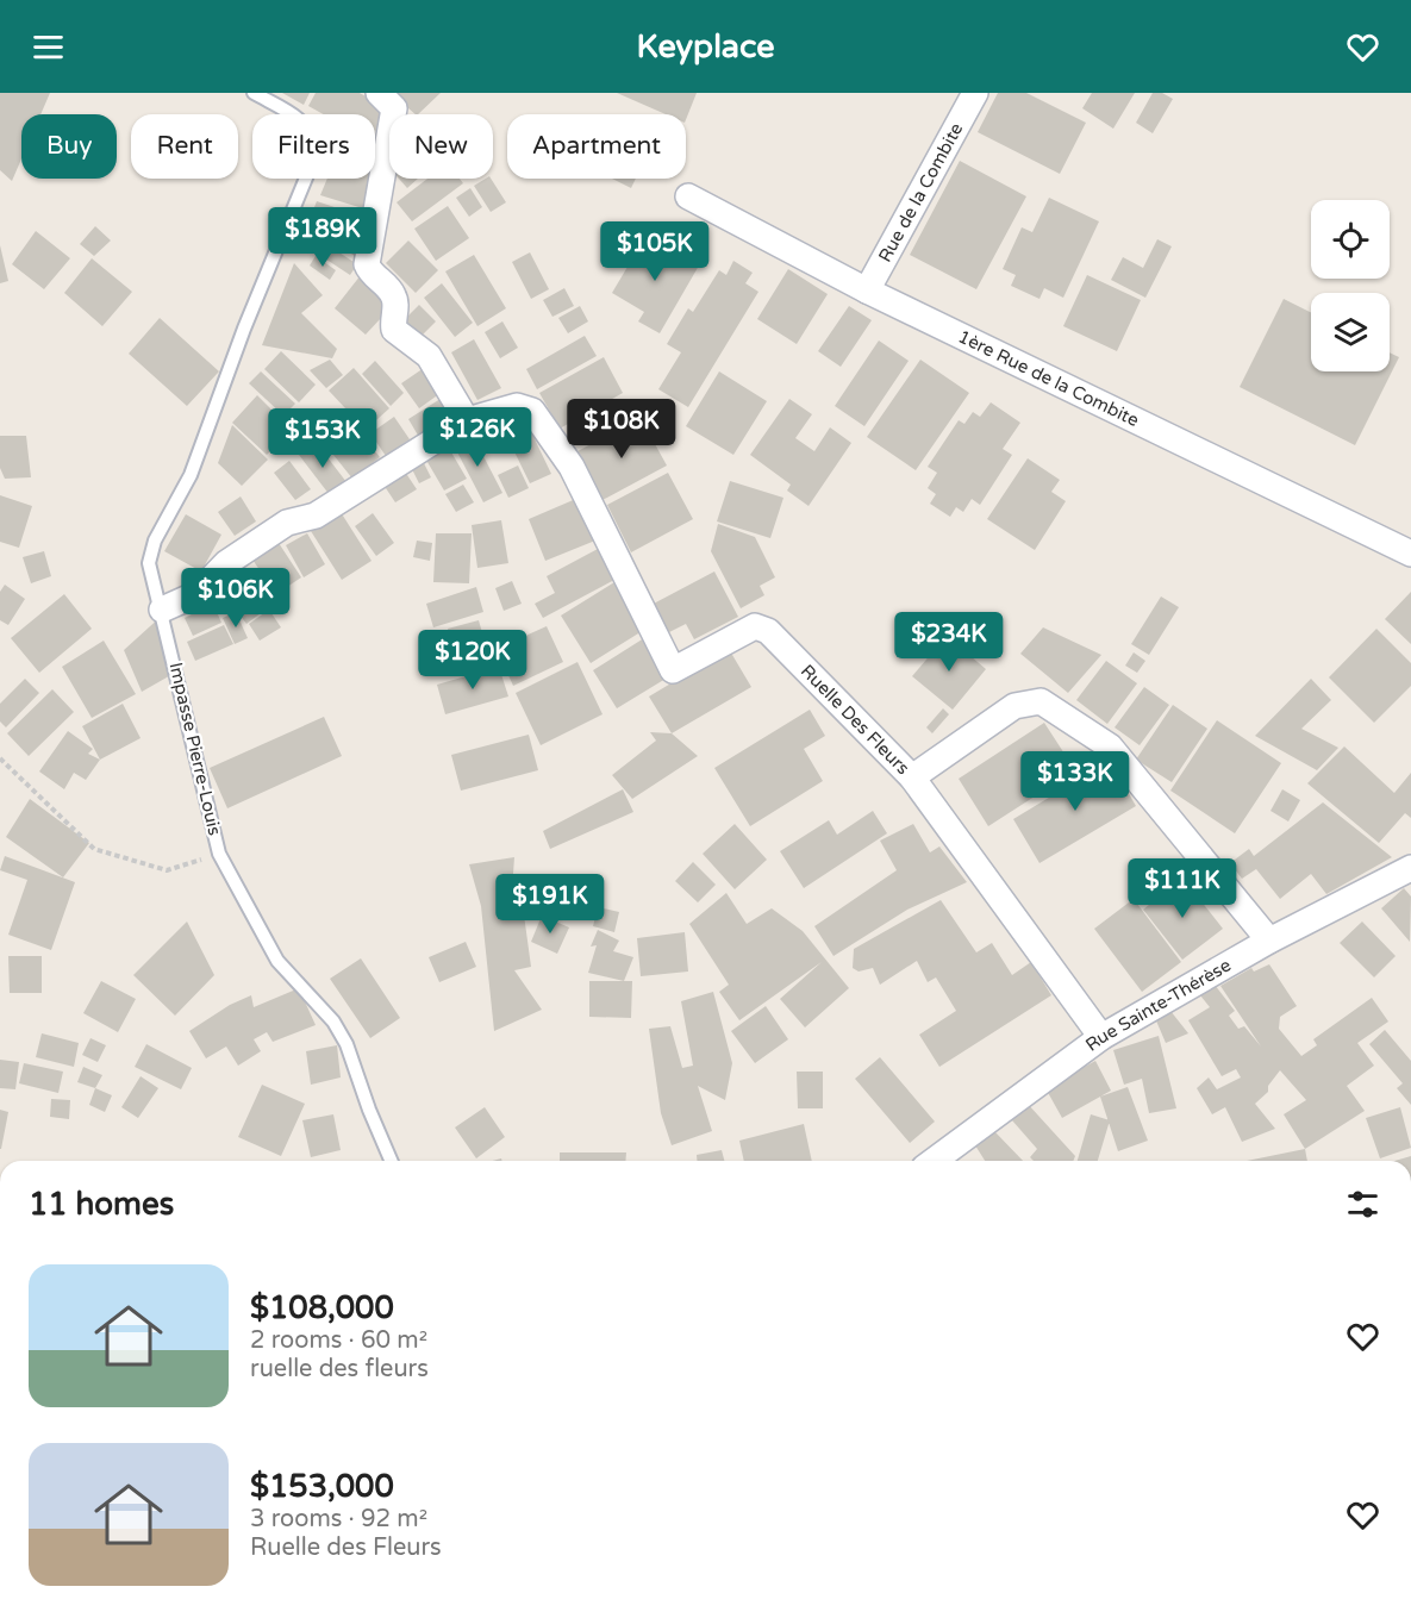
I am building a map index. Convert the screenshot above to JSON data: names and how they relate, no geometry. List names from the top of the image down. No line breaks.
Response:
{"streets":{"street":["Rue de la Combite","1ère Rue de la Combite","Ruelle Des Fleurs","Rue Sainte-Thérèse"],"lane":["Impasse Pierre-Louis"]},"crossings":[["Rue de la Combite","1ère Rue de la Combite"],["Ruelle Des Fleurs","Rue Sainte-Thérèse"]],"page":{"header":"Keyplace","chip":["Buy","Rent","Filters","New","Apartment"],"price":["$189K","$105K","$108K","$126K","$153K","$106K","$234K","$120K","$133K","$111K","$191K"],"heading":"11 homes","list":[{"name":"$108,000","note":"2 rooms · 60 m² · ruelle des fleurs"},{"name":"$153,000","note":"3 rooms · 92 m² · Ruelle des Fleurs"}]}}
